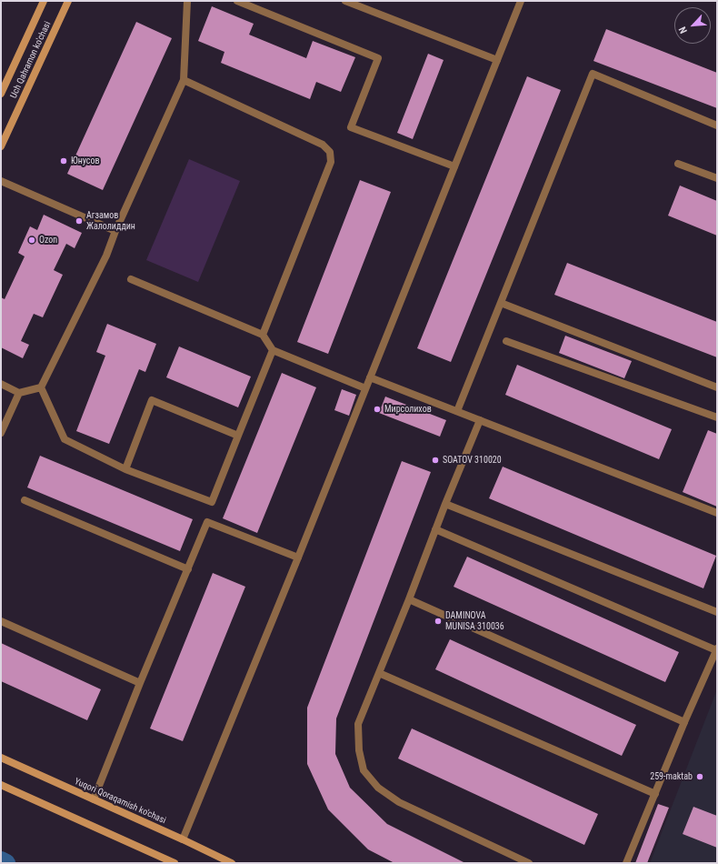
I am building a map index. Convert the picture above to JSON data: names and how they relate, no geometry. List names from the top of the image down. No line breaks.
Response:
{"streets":{"main road":["Uch Qahramon ko'chasi","Yuqori Qoraqamish ko'chasi"]},"places":["Юнусов","Агзамов Жалолиддин","Ozon","Мирсолихов","SOATOV 310020","DAMINOVA MUNISA 310036","259-maktab"],"north":"bottom left"}
